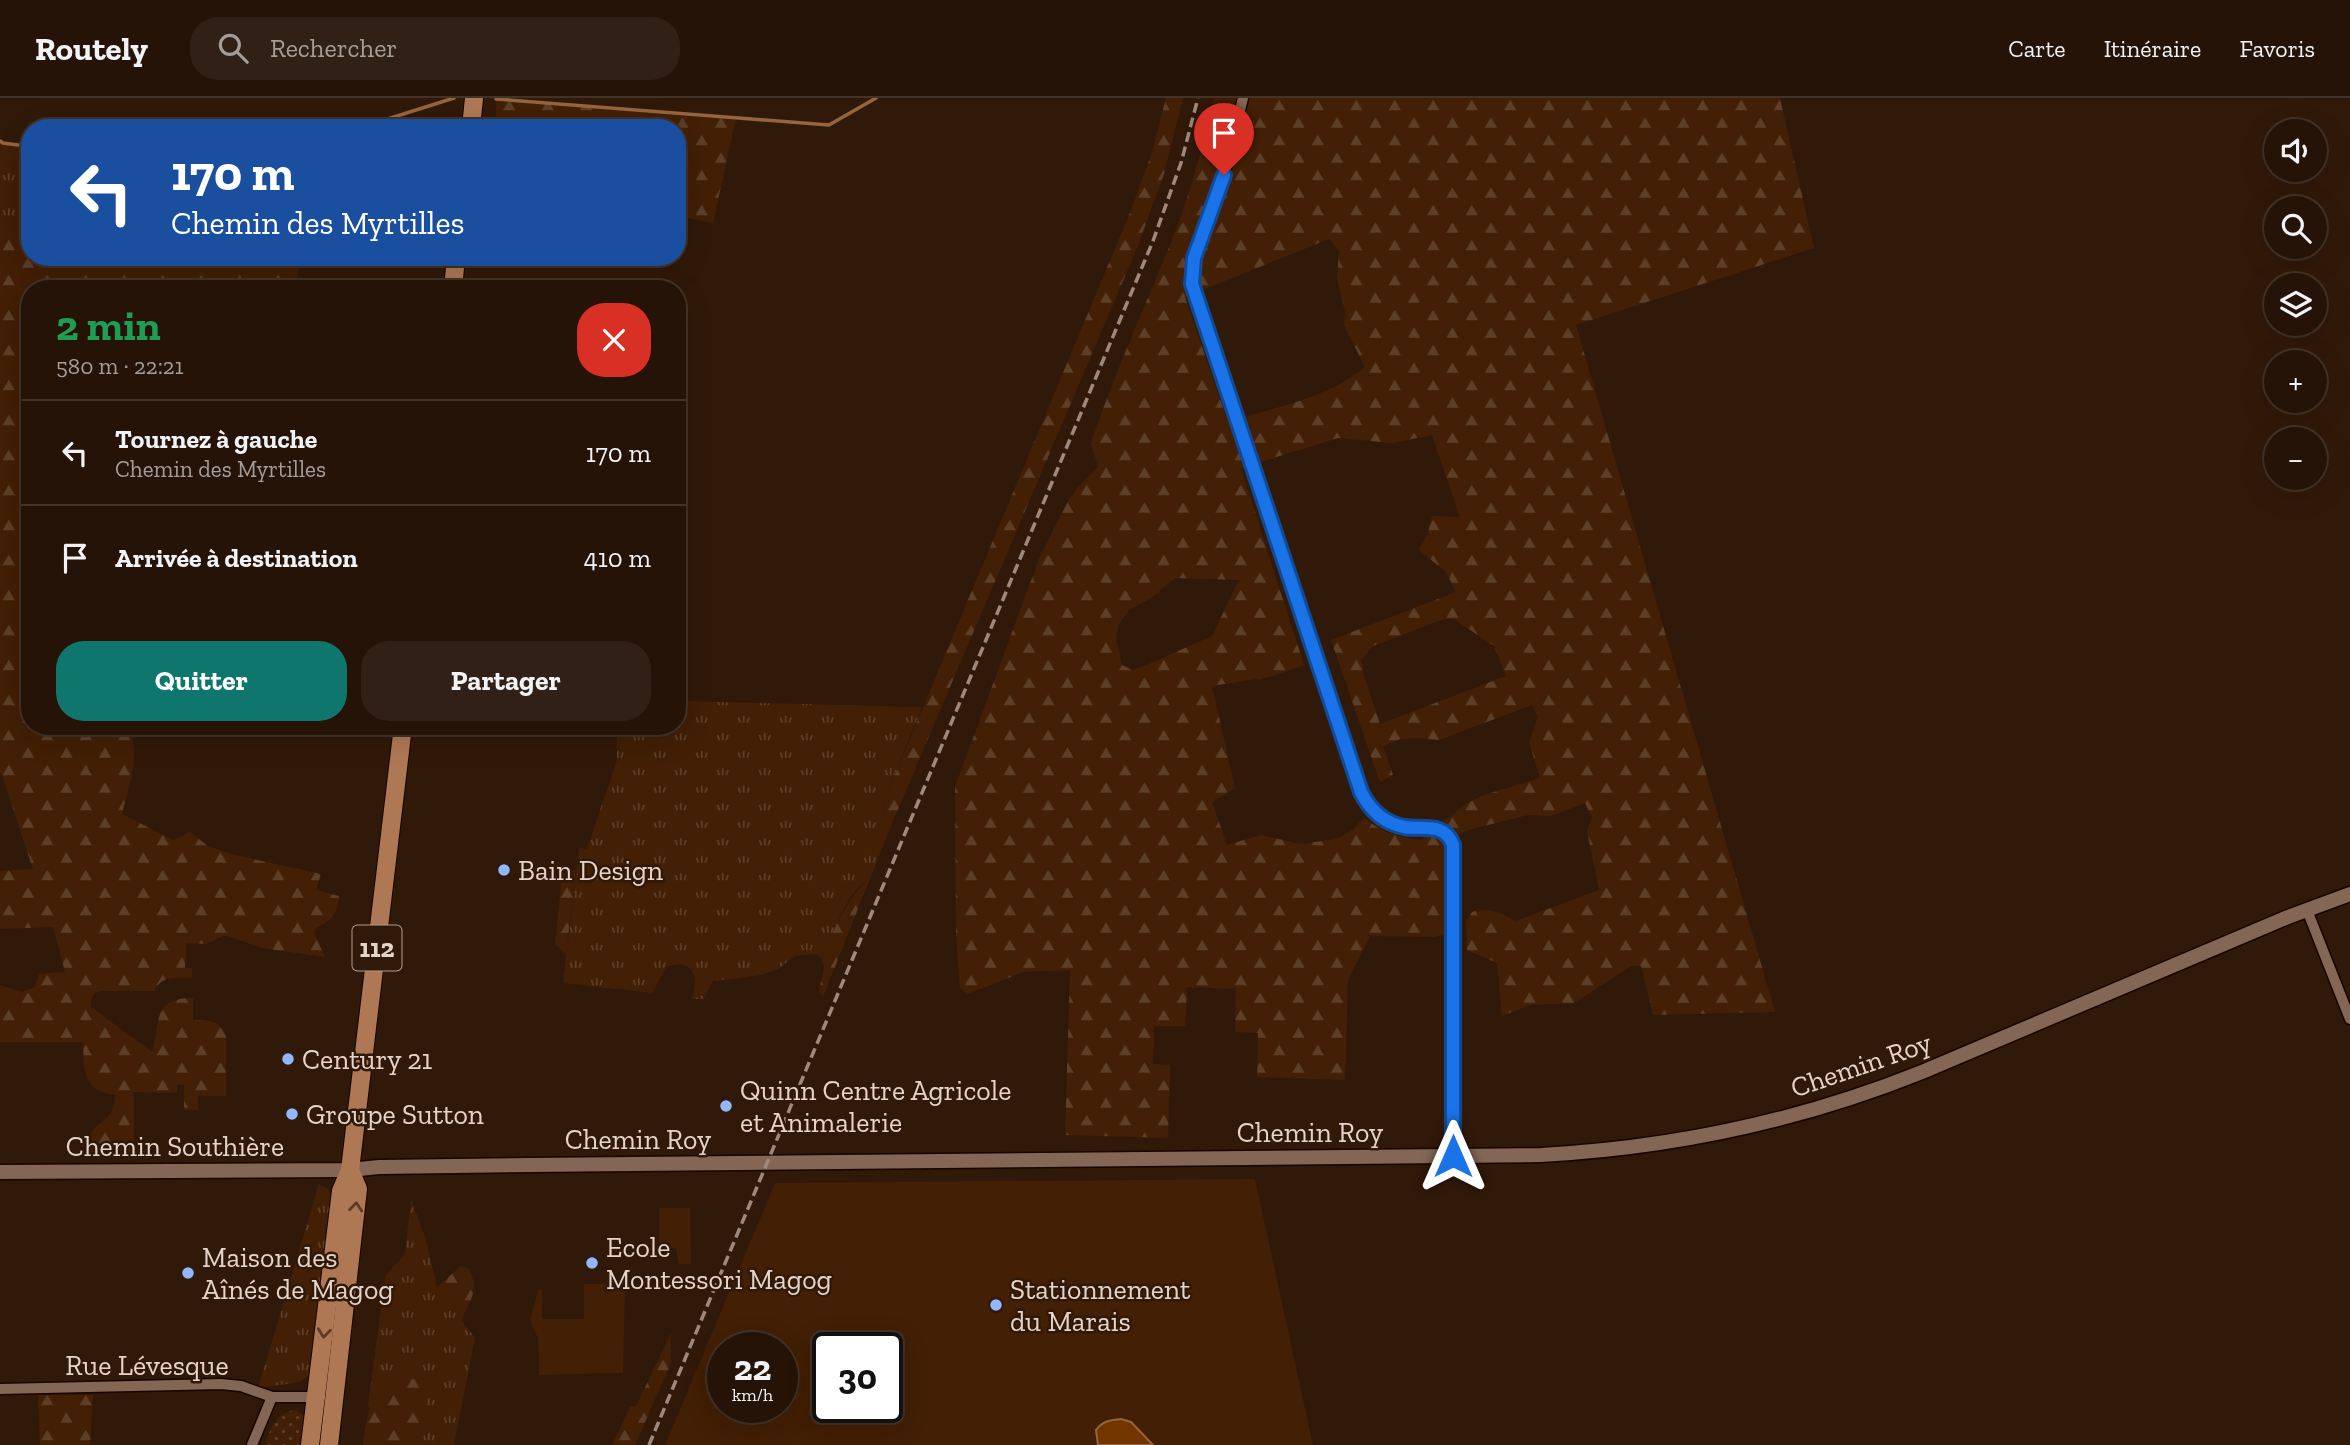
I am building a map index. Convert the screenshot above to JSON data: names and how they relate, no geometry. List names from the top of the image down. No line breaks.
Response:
{"streets":{"main road":["112"],"street":["Chemin Roy","Chemin Southière","Rue Lévesque"]},"crossings":[["112","Chemin Roy"],["112","Chemin Southière"],["112","Rue Lévesque"],["Chemin Roy","Chemin Southière"]],"places":["Bain Design","Century 21","Quinn Centre Agricole et Animalerie","Groupe Sutton","Ecole Montessori Magog","Maison des Aînés de Magog","Stationnement du Marais"],"page":{"header":"Routely","search":"Rechercher","nav":["Carte","Itinéraire","Favoris"],"map_buttons":["+","−"],"turn":["170 m","Chemin des Myrtilles"],"heading":["2 min","580 m · 22:21"],"list":[{"name":"Tournez à gauche","note":"Chemin des Myrtilles","value":"170 m"},{"name":"Arrivée à destination","value":"410 m"}],"buttons":["Quitter","Partager"],"speed":"22 km/h","limit":"30"}}
